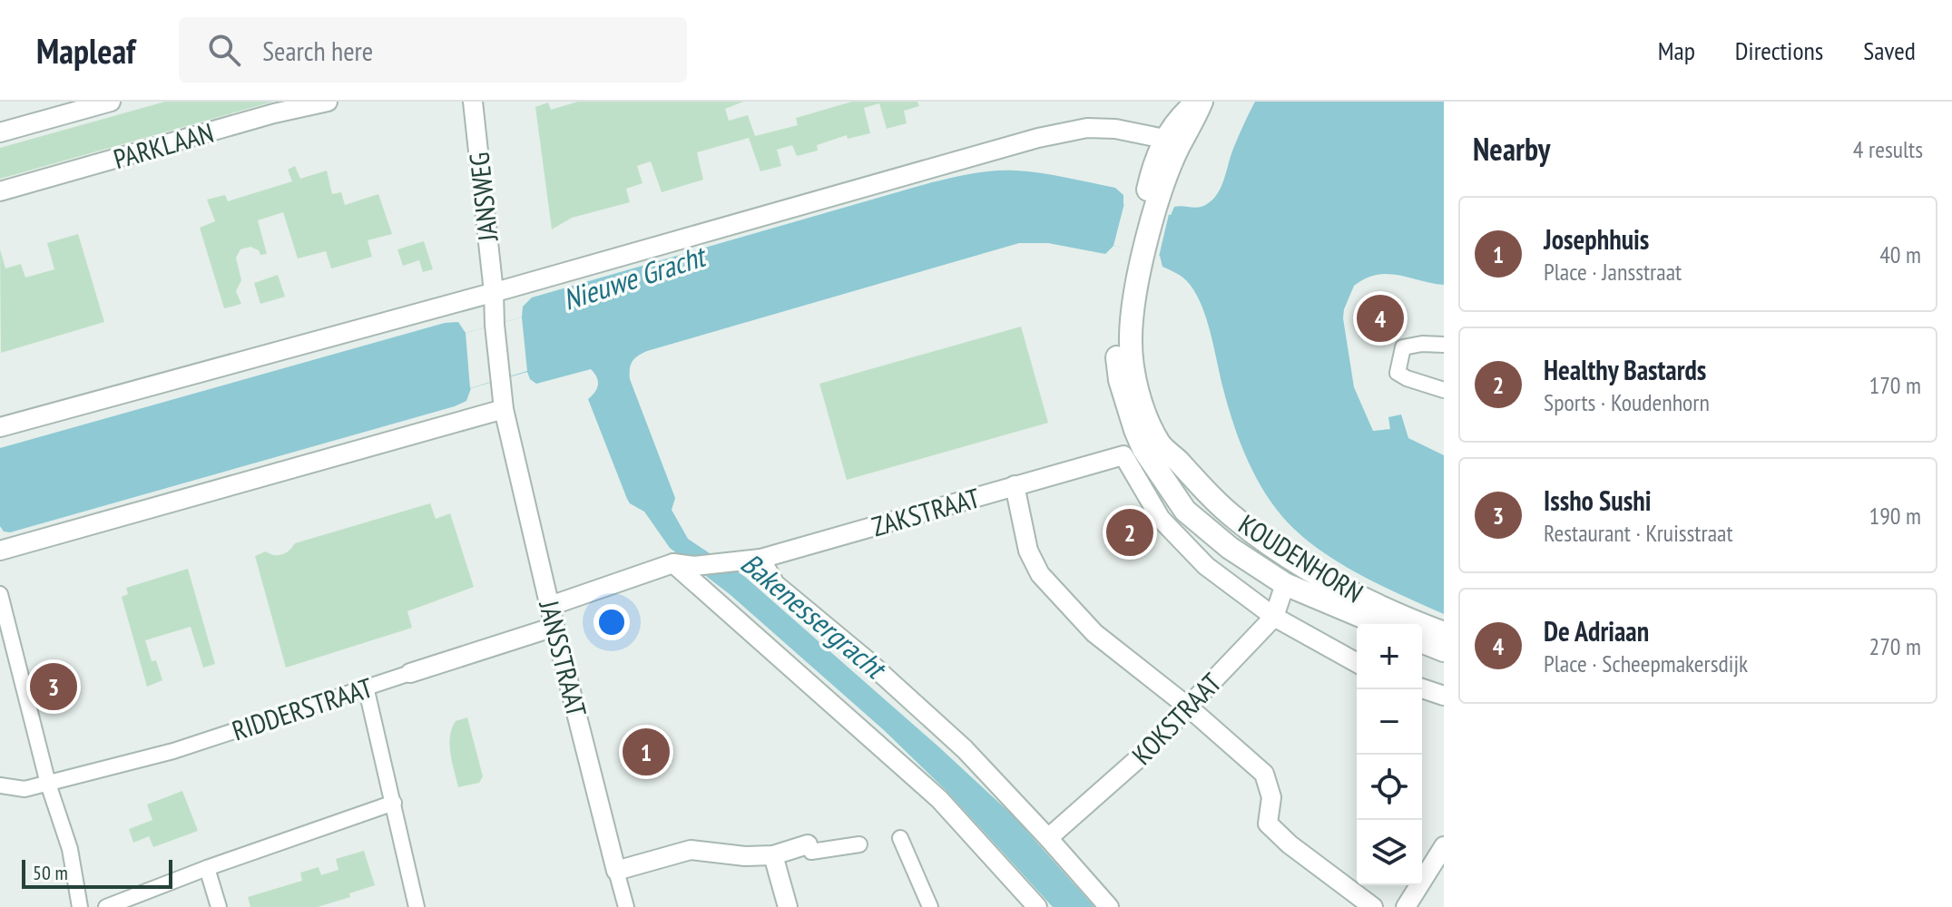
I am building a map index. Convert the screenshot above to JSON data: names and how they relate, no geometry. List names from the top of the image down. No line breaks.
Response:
{"streets":{"street":["PARKLAAN","JANSWEG","ZAKSTRAAT","KOUDENHORN","JANSSTRAAT","RIDDERSTRAAT","KOKSTRAAT"]},"crossings":[["JANSWEG","JANSSTRAAT"],["ZAKSTRAAT","KOUDENHORN"],["KOUDENHORN","KOKSTRAAT"],["JANSSTRAAT","RIDDERSTRAAT"]],"water":["Nieuwe Gracht","Bakenessergracht"],"scale_bar":"50 m","page":{"header":"Mapleaf","search":"Search here","nav":["Map","Directions","Saved"],"heading":["Nearby","4 results"],"list":[{"mark":"1","name":"Josephhuis","note":"Place · Jansstraat","value":"40 m"},{"mark":"2","name":"Healthy Bastards","note":"Sports · Koudenhorn","value":"170 m"},{"mark":"3","name":"Issho Sushi","note":"Restaurant · Kruisstraat","value":"190 m"},{"mark":"4","name":"De Adriaan","note":"Place · Scheepmakersdijk","value":"270 m"}],"pins":["4","2","3","1"],"map_buttons":["+","−"],"scale":"50 m"}}
